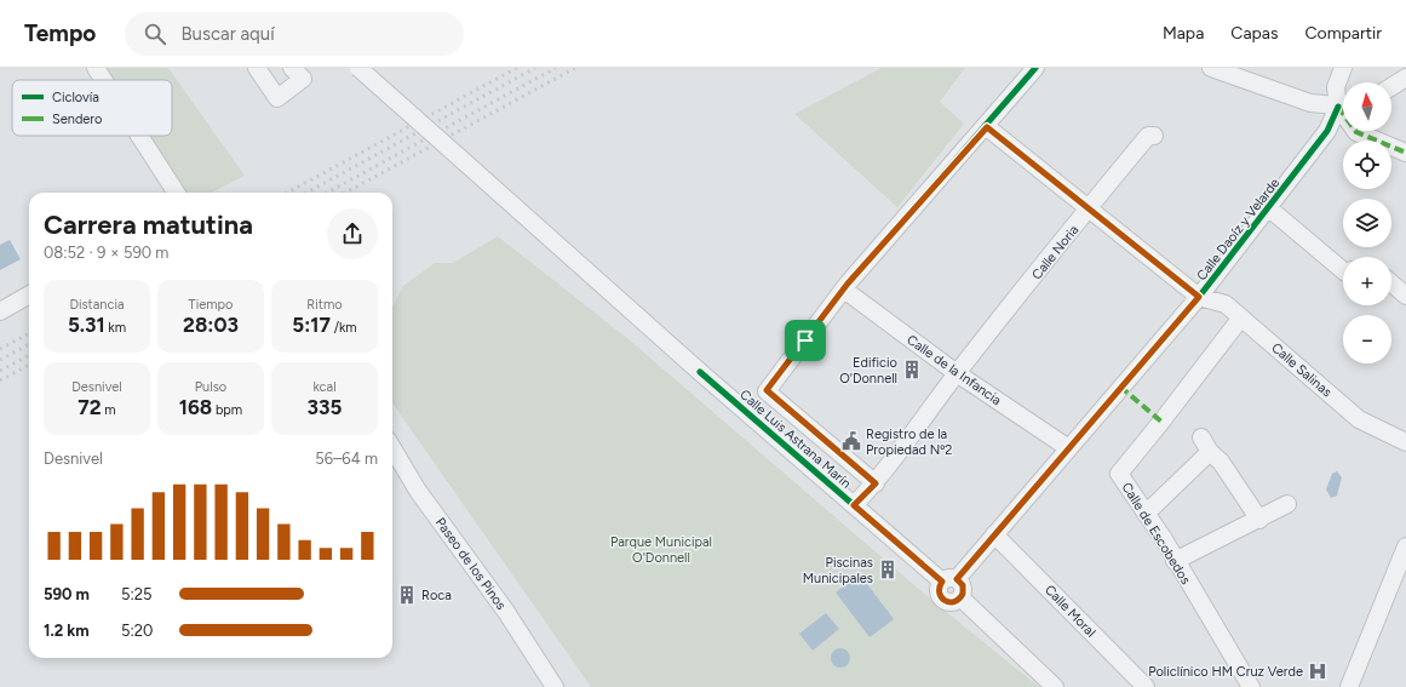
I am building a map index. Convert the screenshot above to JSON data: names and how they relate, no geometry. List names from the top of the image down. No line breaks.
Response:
{"streets":{"street":["Calle Daoíz y Velarde","Calle Noria","Calle de la Infancia","Calle Salinas","Calle Luis Astrana Marín","Calle de Escobedos","Paseo de los Pinos","Calle Moral"]},"crossings":[["Calle Daoíz y Velarde","Calle de la Infancia"],["Calle Daoíz y Velarde","Calle Salinas"],["Calle Daoíz y Velarde","Calle Luis Astrana Marín"],["Calle Daoíz y Velarde","Calle Moral"],["Calle Noria","Calle de la Infancia"],["Calle Noria","Calle Luis Astrana Marín"],["Calle de la Infancia","Calle Luis Astrana Marín"],["Calle Salinas","Calle de Escobedos"]],"parks":["Parque Municipal O'Donnell"],"places":{"building":["Edificio O'Donnell","Piscinas Municipales","Roca"],"public building":["Registro de la Propiedad Nº2"],"hospital":["Policlínico HM Cruz Verde"]},"legend":["Ciclovía","Sendero"],"north":"top","page":{"header":"Tempo","search":"Buscar aquí","nav":["Mapa","Capas","Compartir"],"map_buttons":["+","−"],"heading":["Carrera matutina","08:52 · 9 × 590 m"],"stats":[["Distancia","5.31 km"],["Tiempo","28:03"],["Ritmo","5:17 /km"],["Desnivel","72 m"],["Pulso","168 bpm"],["kcal","335"]],"chart":["Desnivel","56–64 m"],"list":[{"name":"590 m","note":"5:25"},{"name":"1.2 km","note":"5:20"}]}}
